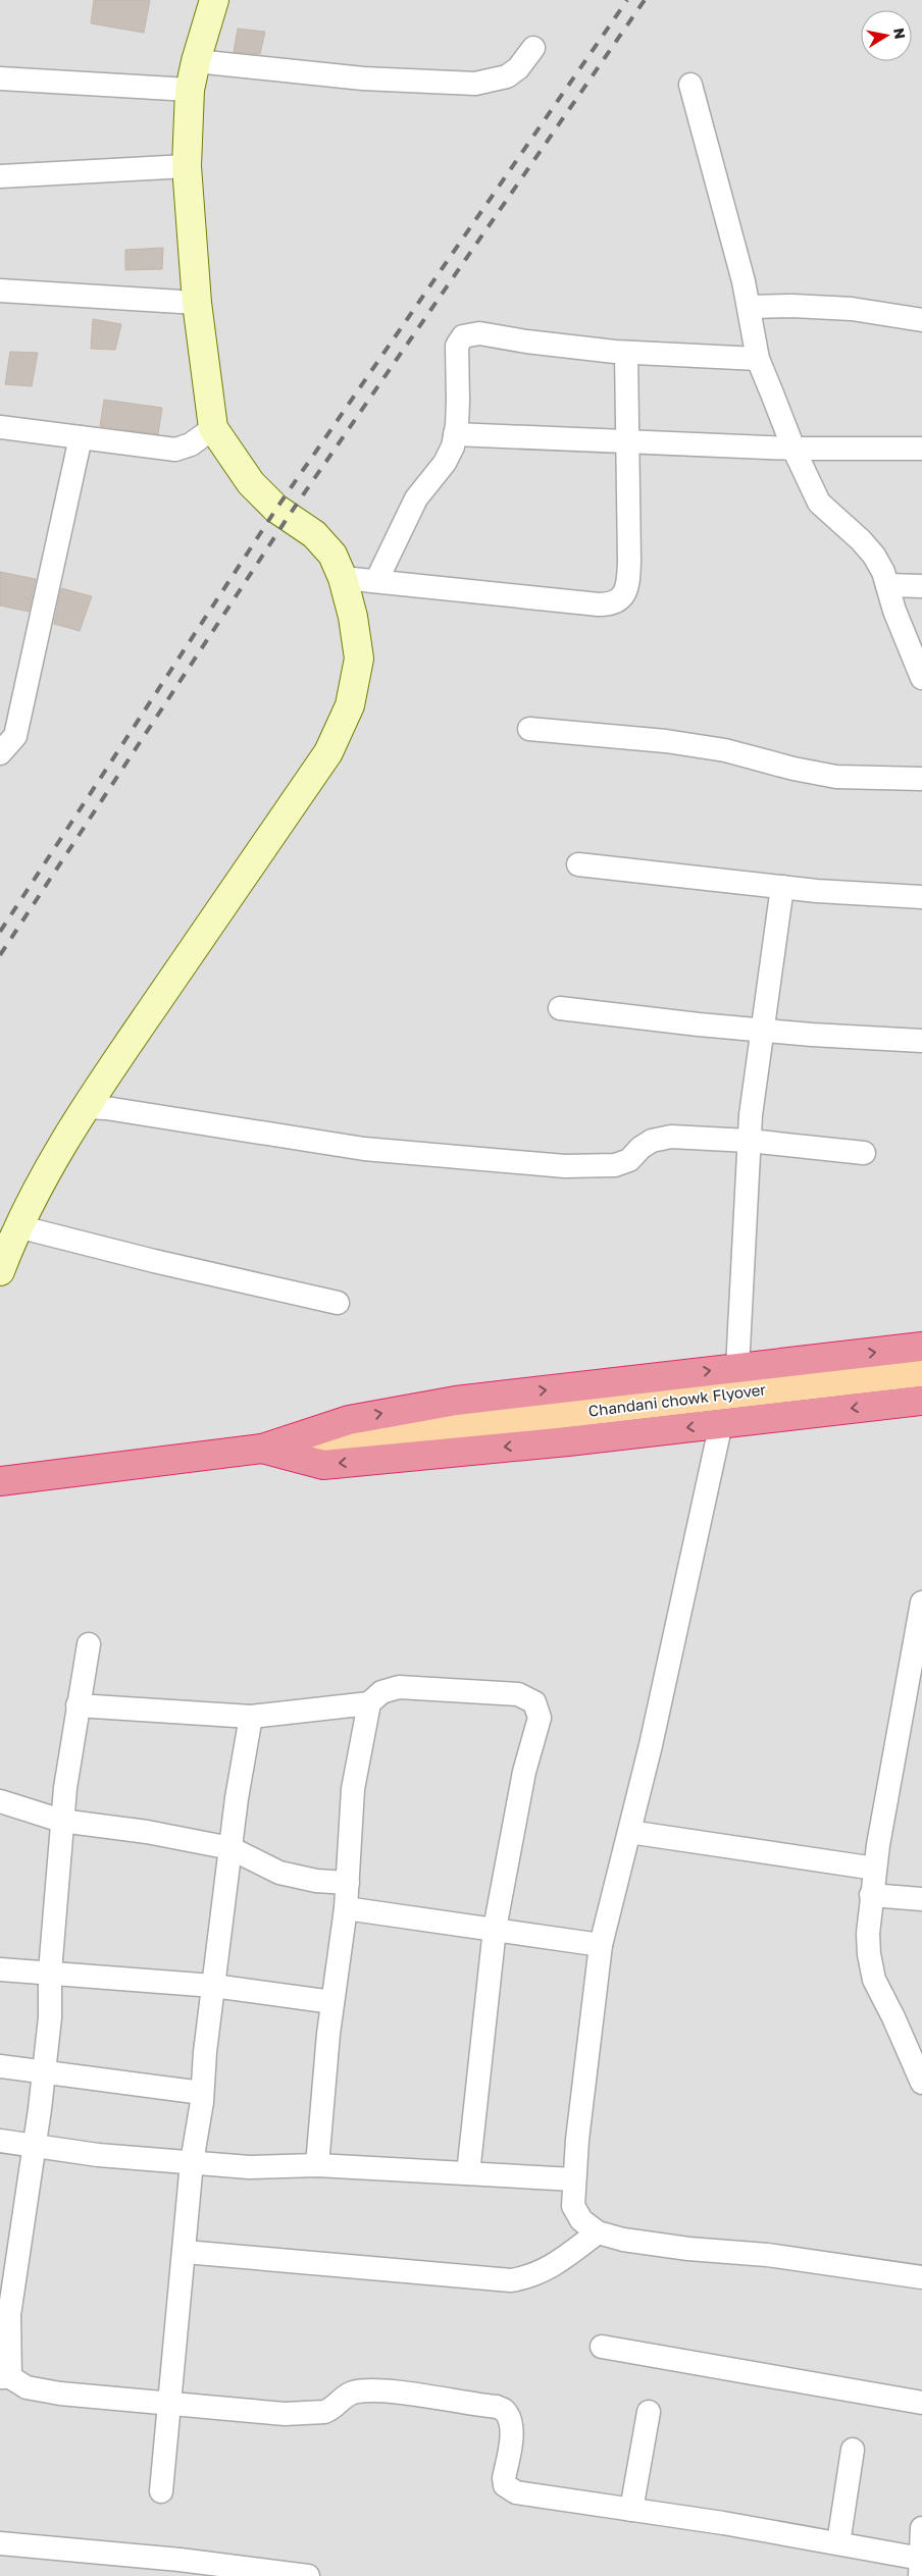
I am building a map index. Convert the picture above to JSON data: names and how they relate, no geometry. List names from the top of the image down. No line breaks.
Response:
{"streets":{"main road":["Chandani chowk Flyover"]},"north":"right"}
